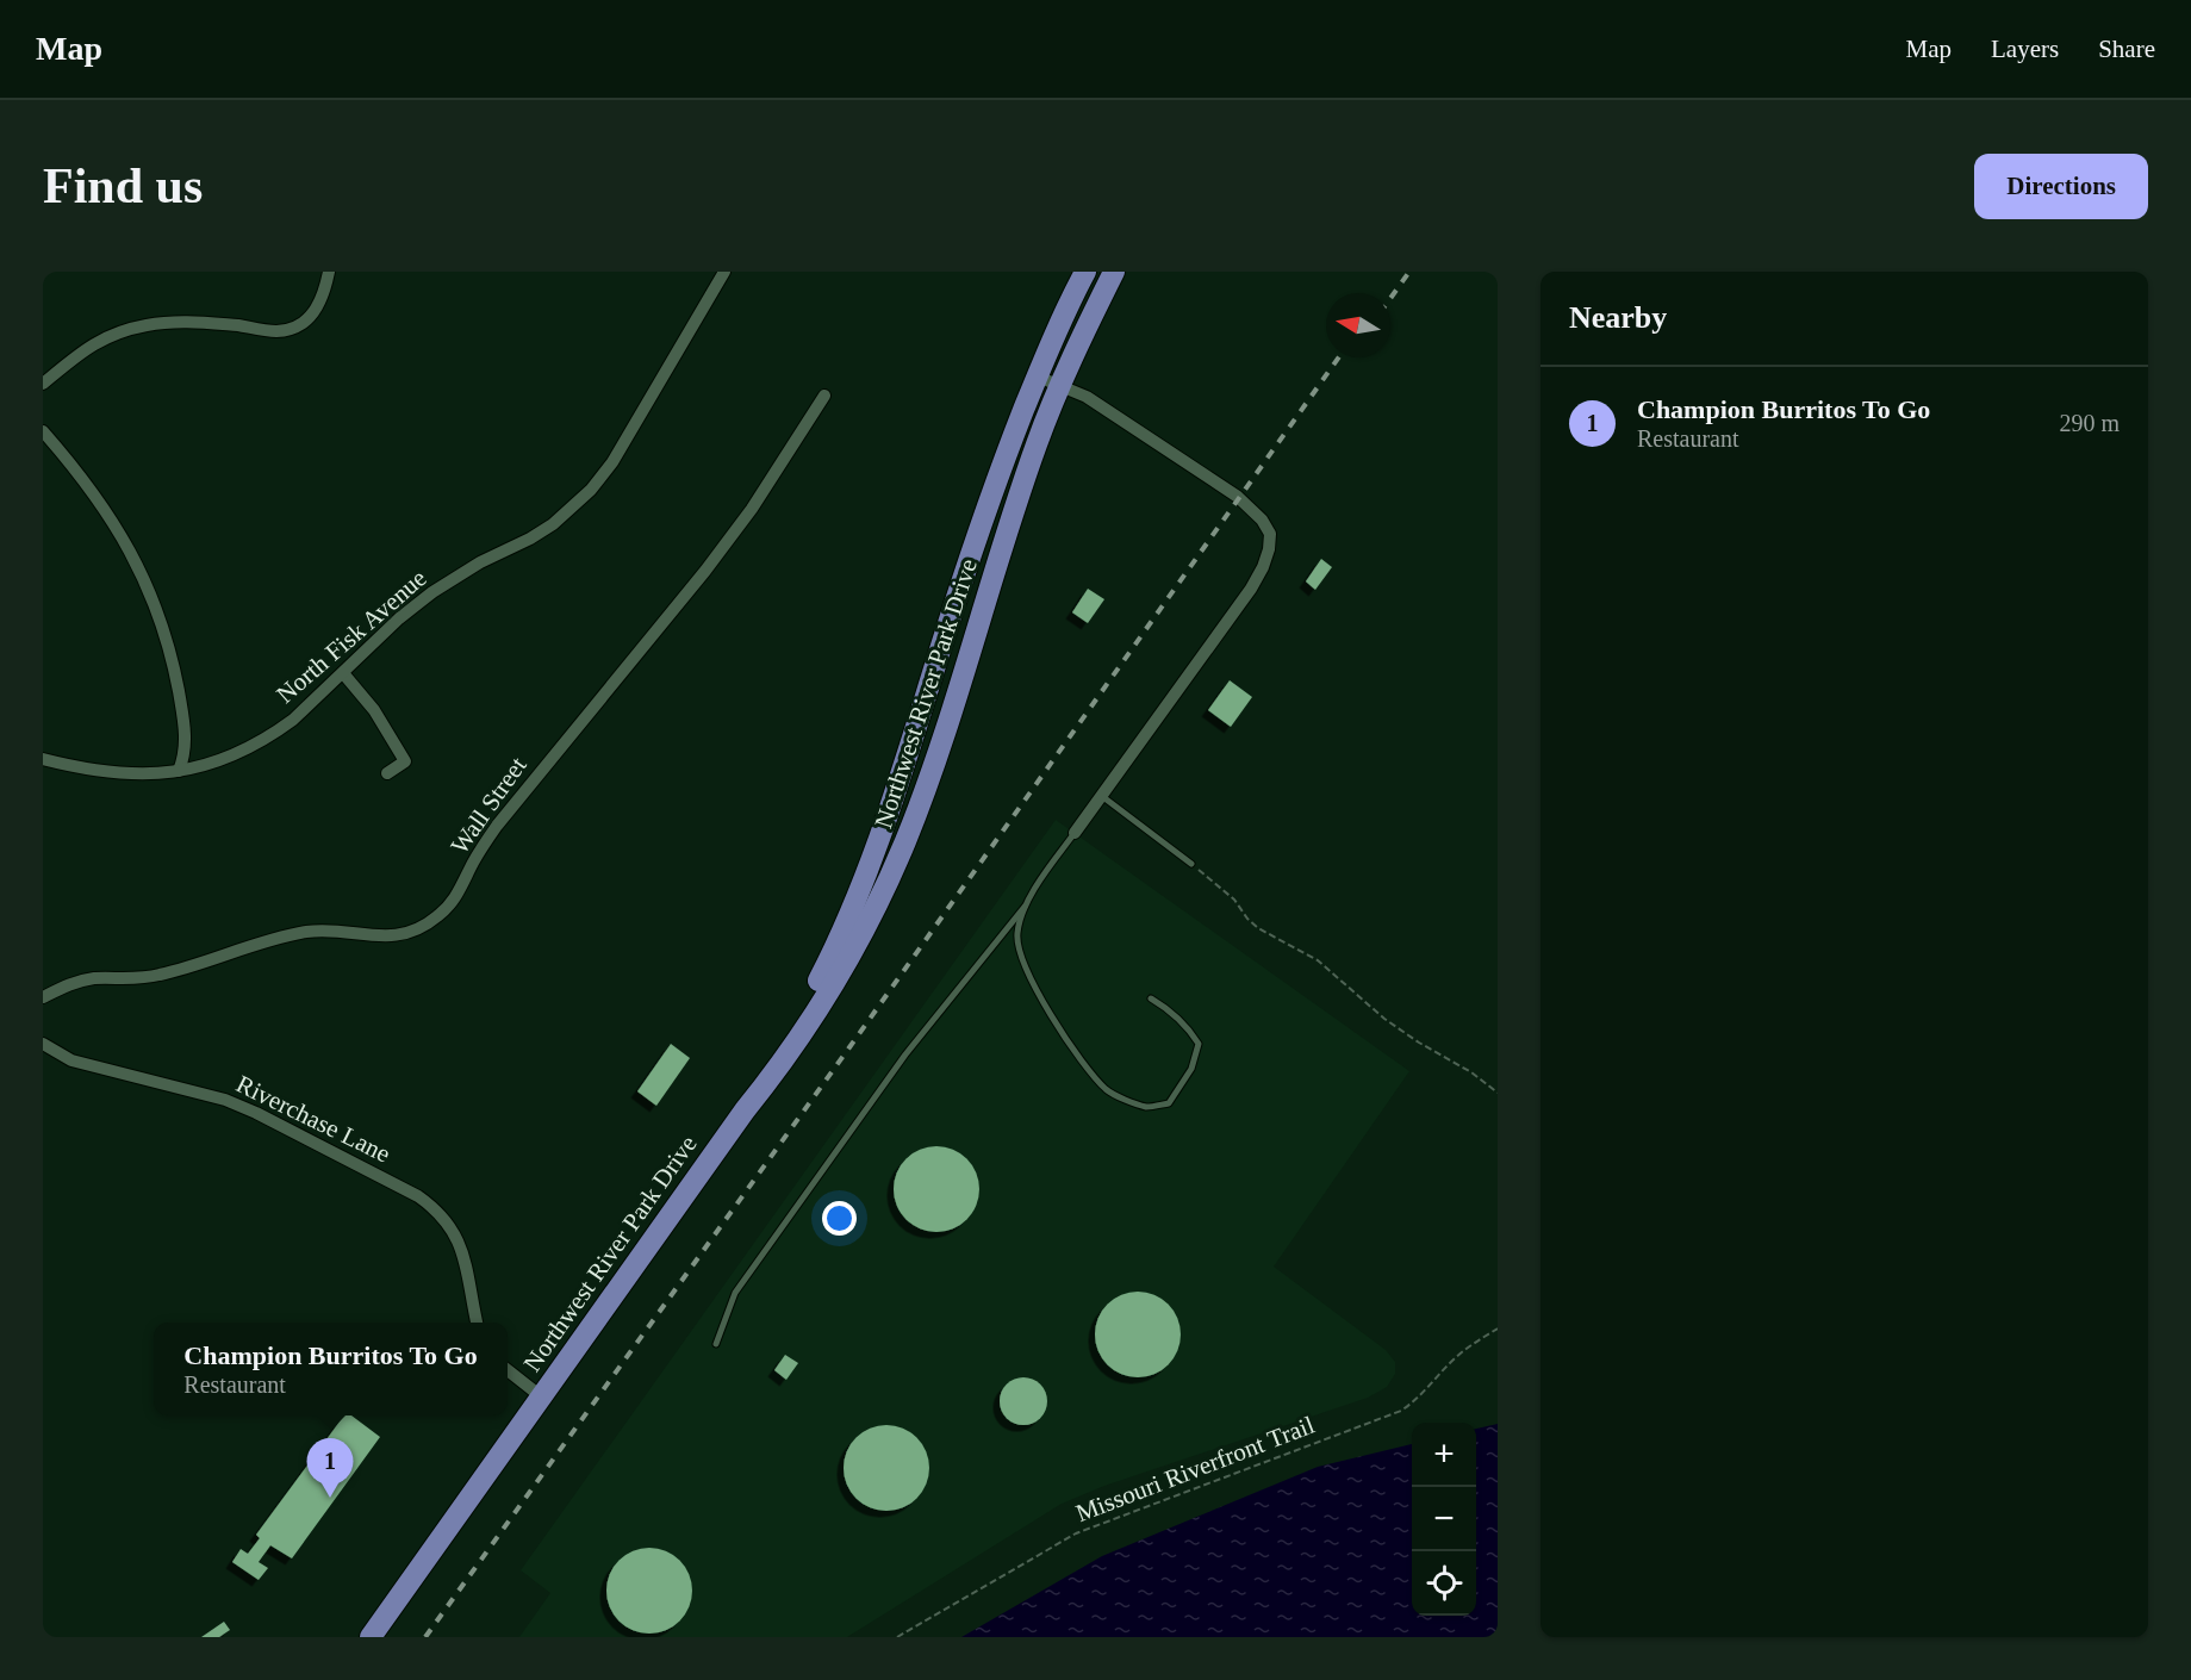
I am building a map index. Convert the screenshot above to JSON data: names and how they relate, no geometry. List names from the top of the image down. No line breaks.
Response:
{"streets":{"main road":["Northwest River Park Drive"],"street":["North Fisk Avenue","Wall Street","Riverchase Lane"],"path":["Missouri Riverfront Trail"]},"north":"left","page":{"header":"Map","nav":["Map","Layers","Share"],"buttons":"Directions","title":"Find us","heading":"Nearby","list":[{"mark":"1","name":"Champion Burritos To Go","note":"Restaurant","value":"290 m"}],"popup":["Champion Burritos To Go","Restaurant"],"map_buttons":["+","−"],"pins":"1"}}
